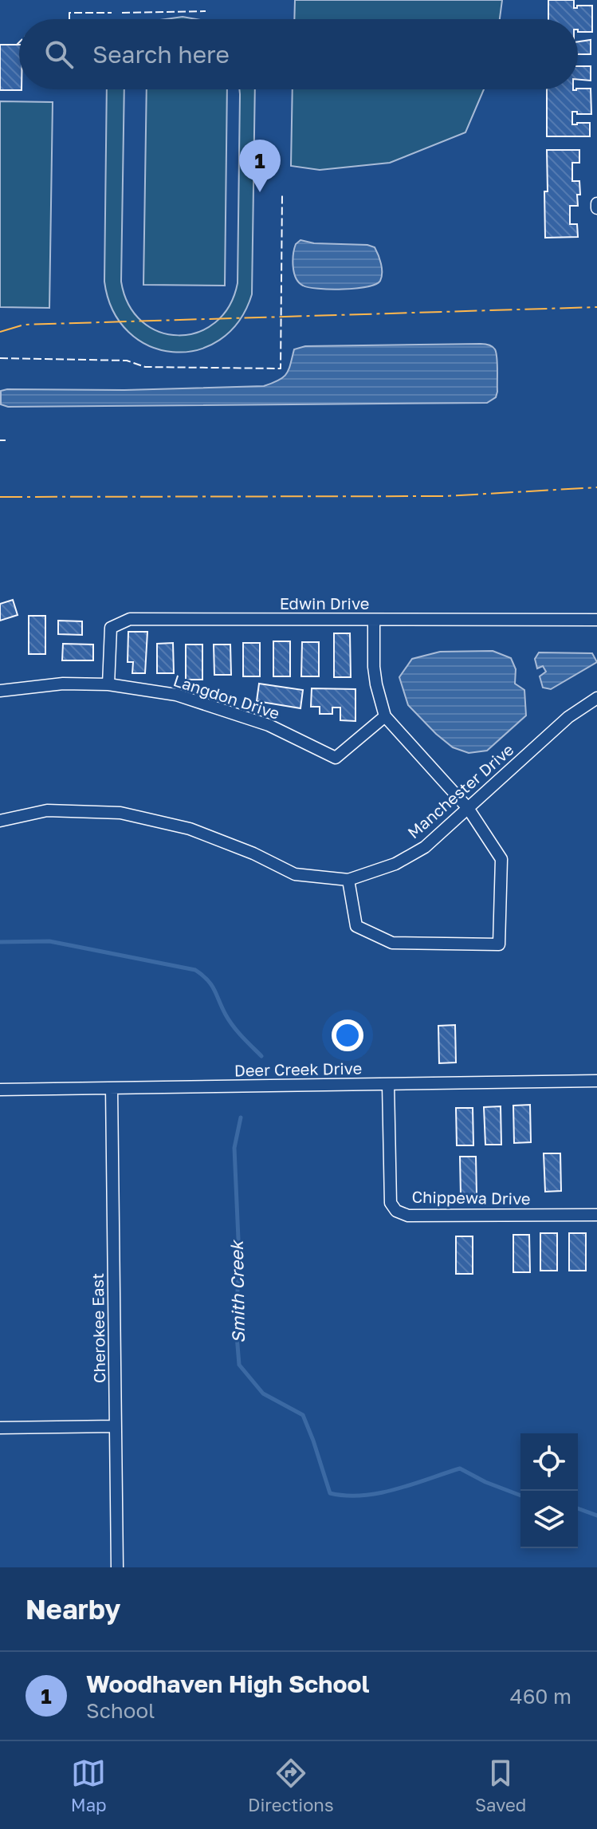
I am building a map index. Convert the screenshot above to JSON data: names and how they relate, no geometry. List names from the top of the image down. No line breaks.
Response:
{"streets":{"street":["Edwin Drive","Langdon Drive","Manchester Drive","Deer Creek Drive","Chippewa Drive","Cherokee East"]},"crossings":[["Edwin Drive","Langdon Drive"],["Deer Creek Drive","Chippewa Drive"],["Deer Creek Drive","Cherokee East"]],"water":["Smith Creek"],"page":{"search":"Search here","pins":"1","heading":"Nearby","list":[{"mark":"1","name":"Woodhaven High School","note":"School","value":"460 m"}],"nav":["Map","Directions","Saved"]}}
